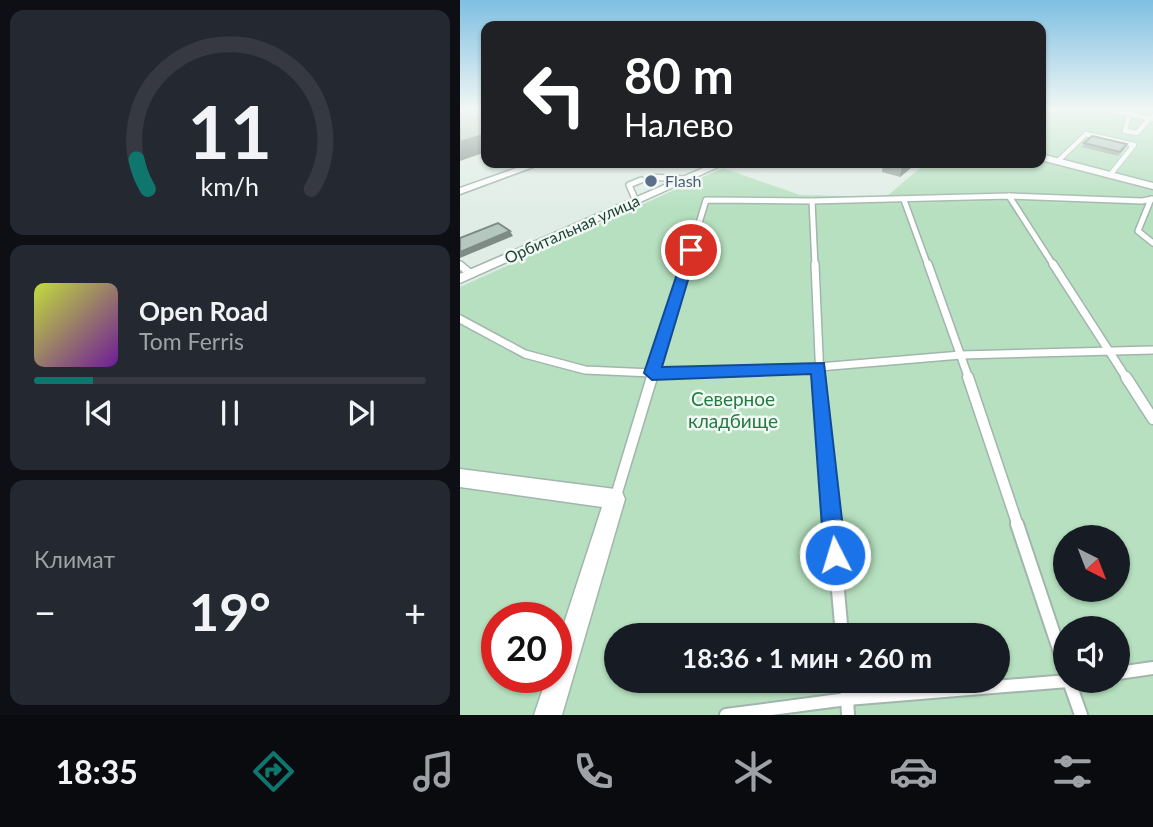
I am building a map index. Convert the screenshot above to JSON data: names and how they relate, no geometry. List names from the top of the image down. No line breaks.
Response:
{"streets":{"street":["Орбитальная улица"]},"parks":["Северное кладбище"],"places":["Flash"],"north":"bottom right","page":{"turn":["80 m","Налево"],"song":["Open Road","Tom Ferris"],"tile":"Климат","heat":["−","19°","+"],"limit":"20","trip":"18:36 · 1 мин · 260 m","tabs":"18:35","gauge":["11","km/h"]}}
